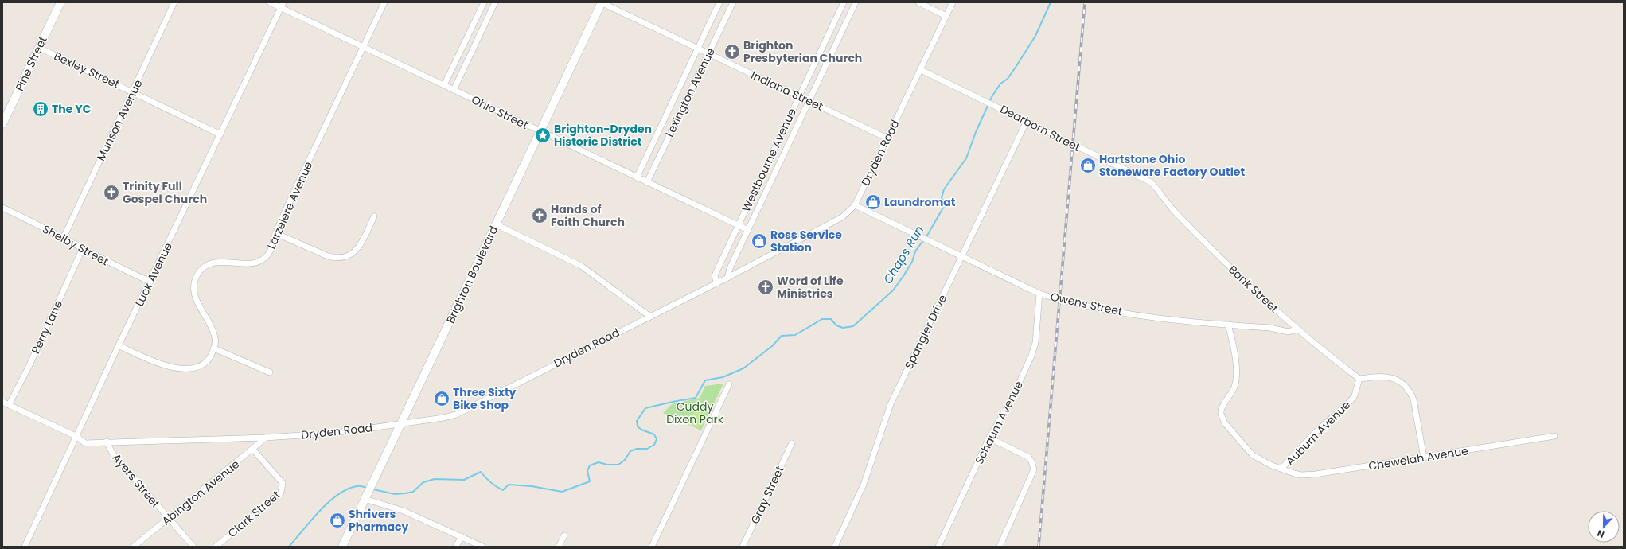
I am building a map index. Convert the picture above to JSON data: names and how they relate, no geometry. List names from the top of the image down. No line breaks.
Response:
{"streets":{"street":["Pine Street","Bexley Street","Indiana Street","Lexington Avenue","Ohio Street","Munson Avenue","Dearborn Street","Dryden Road","Westbourne Avenue","Larzelere Avenue","Shelby Street","Luck Avenue","Brighton Boulevard","Bank Street","Owens Street","Perry Lane","Spangler Drive","Schaum Avenue","Auburn Avenue","Chewelah Avenue","Ayers Street","Abington Avenue","Gray Street","Clark Street"]},"crossings":[["Pine Street","Bexley Street"],["Bexley Street","Munson Avenue"],["Bexley Street","Luck Avenue"],["Indiana Street","Lexington Avenue"],["Indiana Street","Dryden Road"],["Indiana Street","Westbourne Avenue"],["Indiana Street","Brighton Boulevard"],["Lexington Avenue","Ohio Street"],["Ohio Street","Westbourne Avenue"],["Ohio Street","Larzelere Avenue"],["Ohio Street","Luck Avenue"],["Ohio Street","Brighton Boulevard"],["Munson Avenue","Shelby Street"],["Dearborn Street","Dryden Road"],["Dearborn Street","Bank Street"],["Dearborn Street","Spangler Drive"],["Dryden Road","Westbourne Avenue"],["Dryden Road","Luck Avenue"],["Dryden Road","Brighton Boulevard"],["Dryden Road","Owens Street"],["Dryden Road","Ayers Street"],["Dryden Road","Abington Avenue"],["Shelby Street","Luck Avenue"],["Shelby Street","Perry Lane"],["Bank Street","Owens Street"],["Bank Street","Auburn Avenue"],["Owens Street","Spangler Drive"],["Owens Street","Schaum Avenue"],["Owens Street","Chewelah Avenue"],["Auburn Avenue","Chewelah Avenue"],["Ayers Street","Abington Avenue"],["Abington Avenue","Clark Street"]],"water":["Chaps Run"],"parks":["Cuddy Dixon Park"],"places":{"church":["Brighton Presbyterian Church","Trinity Full Gospel Church","Hands of Faith Church","Word of Life Ministries"],"building":["The YC"],"place":["Brighton-Dryden Historic District"],"shop":["Hartstone Ohio Stoneware Factory Outlet","Laundromat","Ross Service Station","Three Sixty Bike Shop","Shrivers Pharmacy"]},"north":"bottom"}
